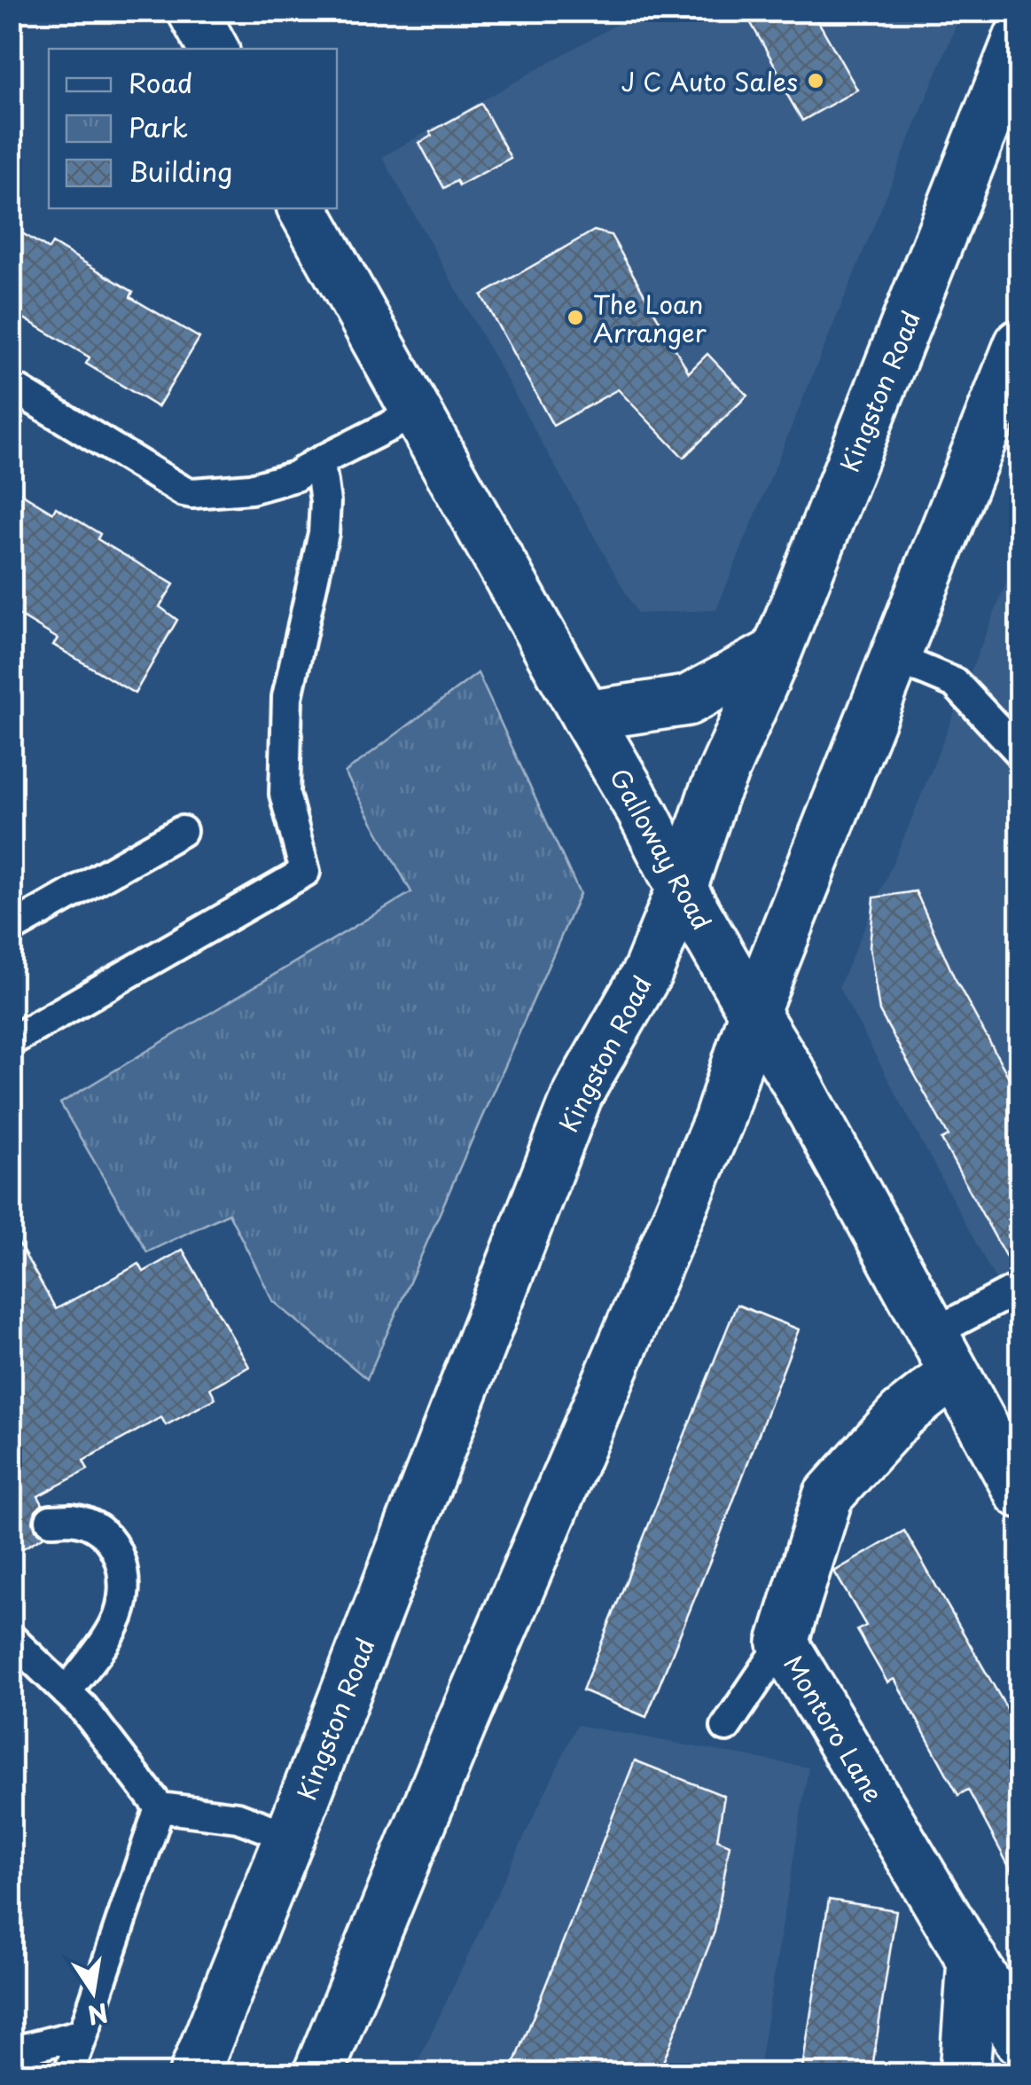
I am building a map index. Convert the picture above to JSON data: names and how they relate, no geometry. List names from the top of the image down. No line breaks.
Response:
{"streets":{"main road":["Kingston Road","Galloway Road","Montoro Lane"]},"crossings":[["Kingston Road","Galloway Road"],["Galloway Road","Montoro Lane"]],"places":["J C Auto Sales","The Loan Arranger"],"legend":["Road","Park","Building"],"north":"bottom"}
